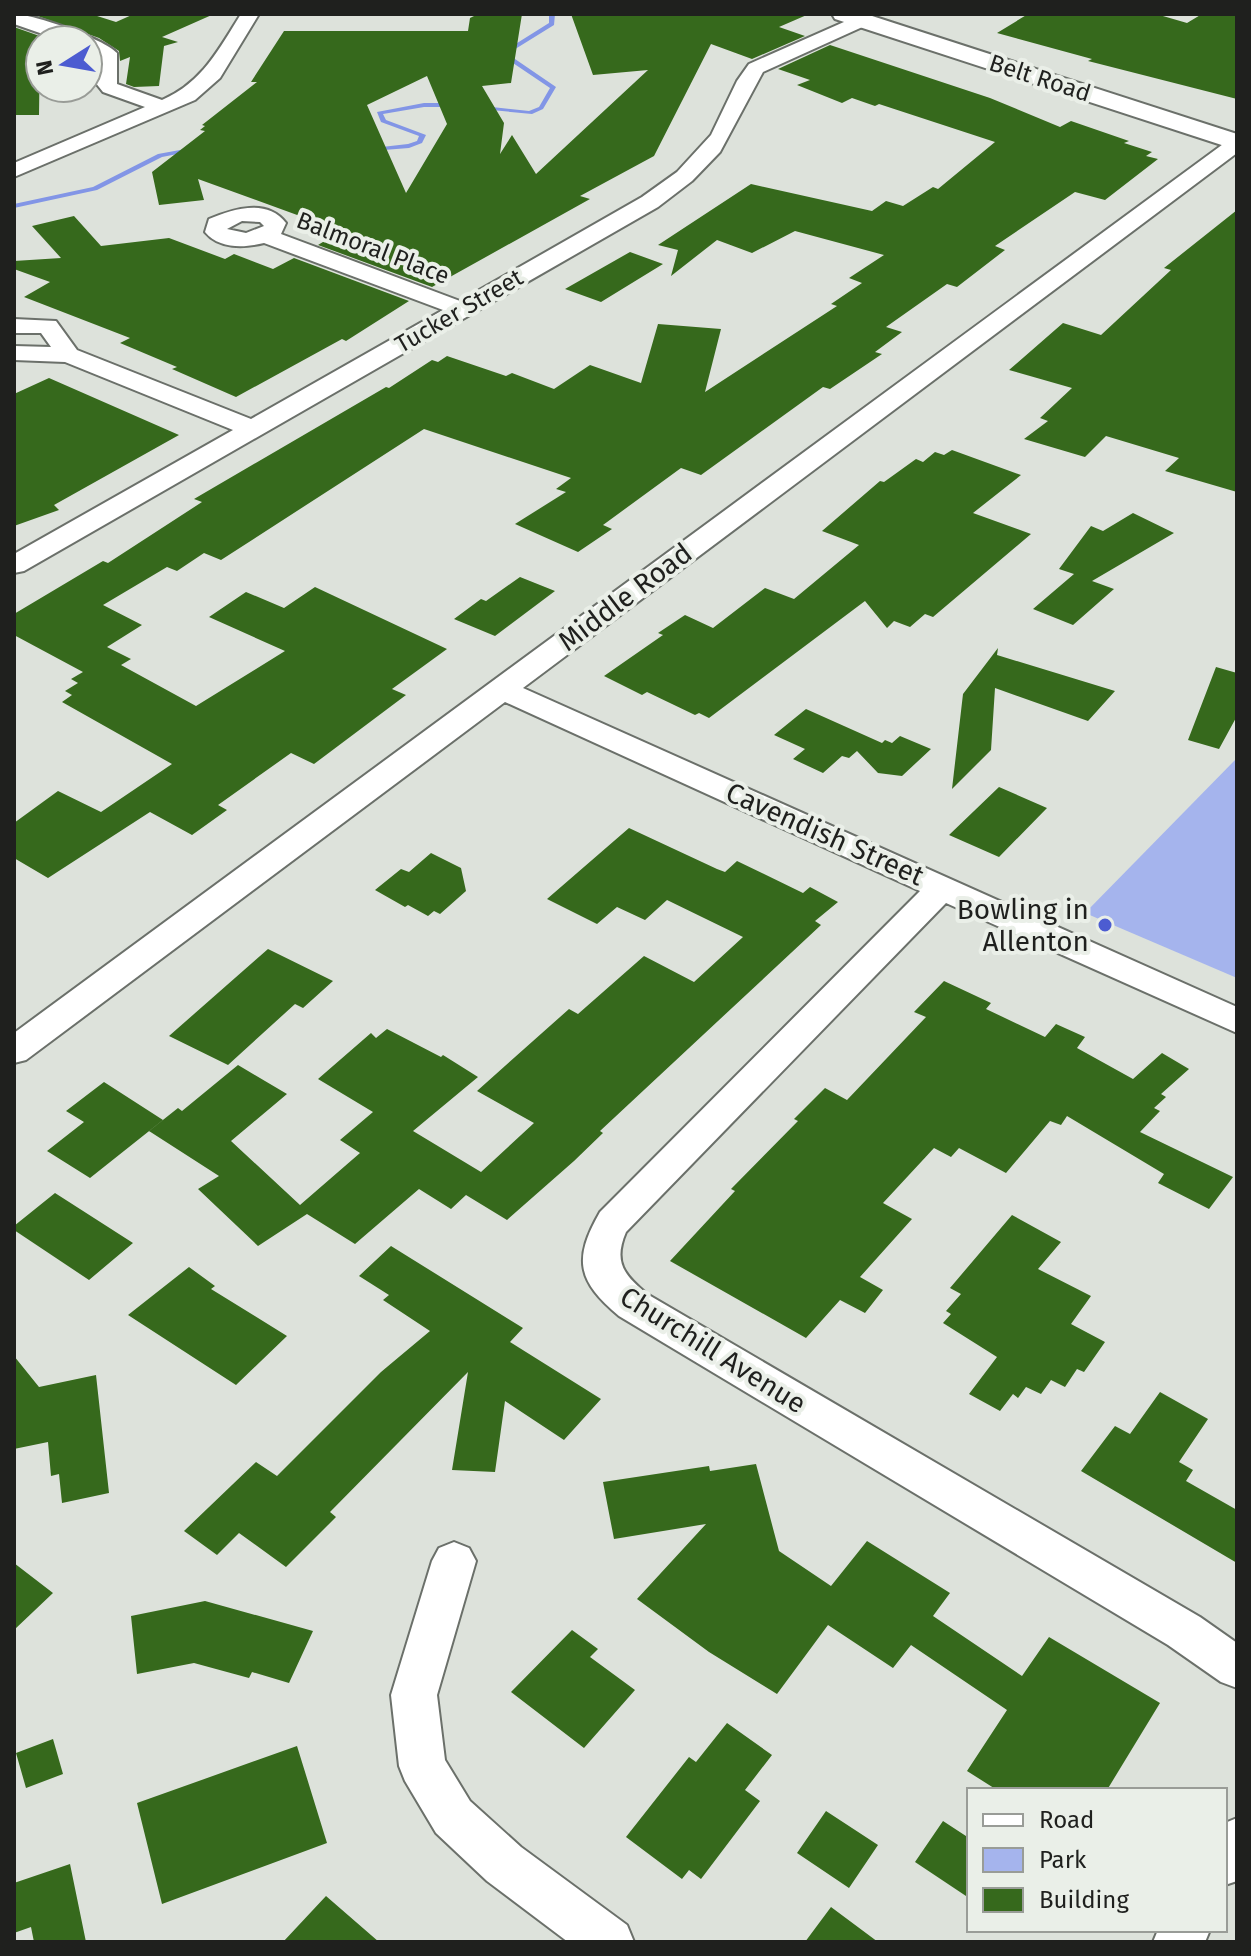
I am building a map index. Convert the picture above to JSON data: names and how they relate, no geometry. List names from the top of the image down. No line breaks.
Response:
{"streets":{"street":["Belt Road","Balmoral Place","Tucker Street","Middle Road","Cavendish Street","Churchill Avenue"]},"crossings":[["Belt Road","Tucker Street"],["Belt Road","Middle Road"],["Balmoral Place","Tucker Street"],["Middle Road","Cavendish Street"],["Cavendish Street","Churchill Avenue"]],"places":["Bowling in Allenton"],"legend":["Road","Park","Building"],"north":"left"}
